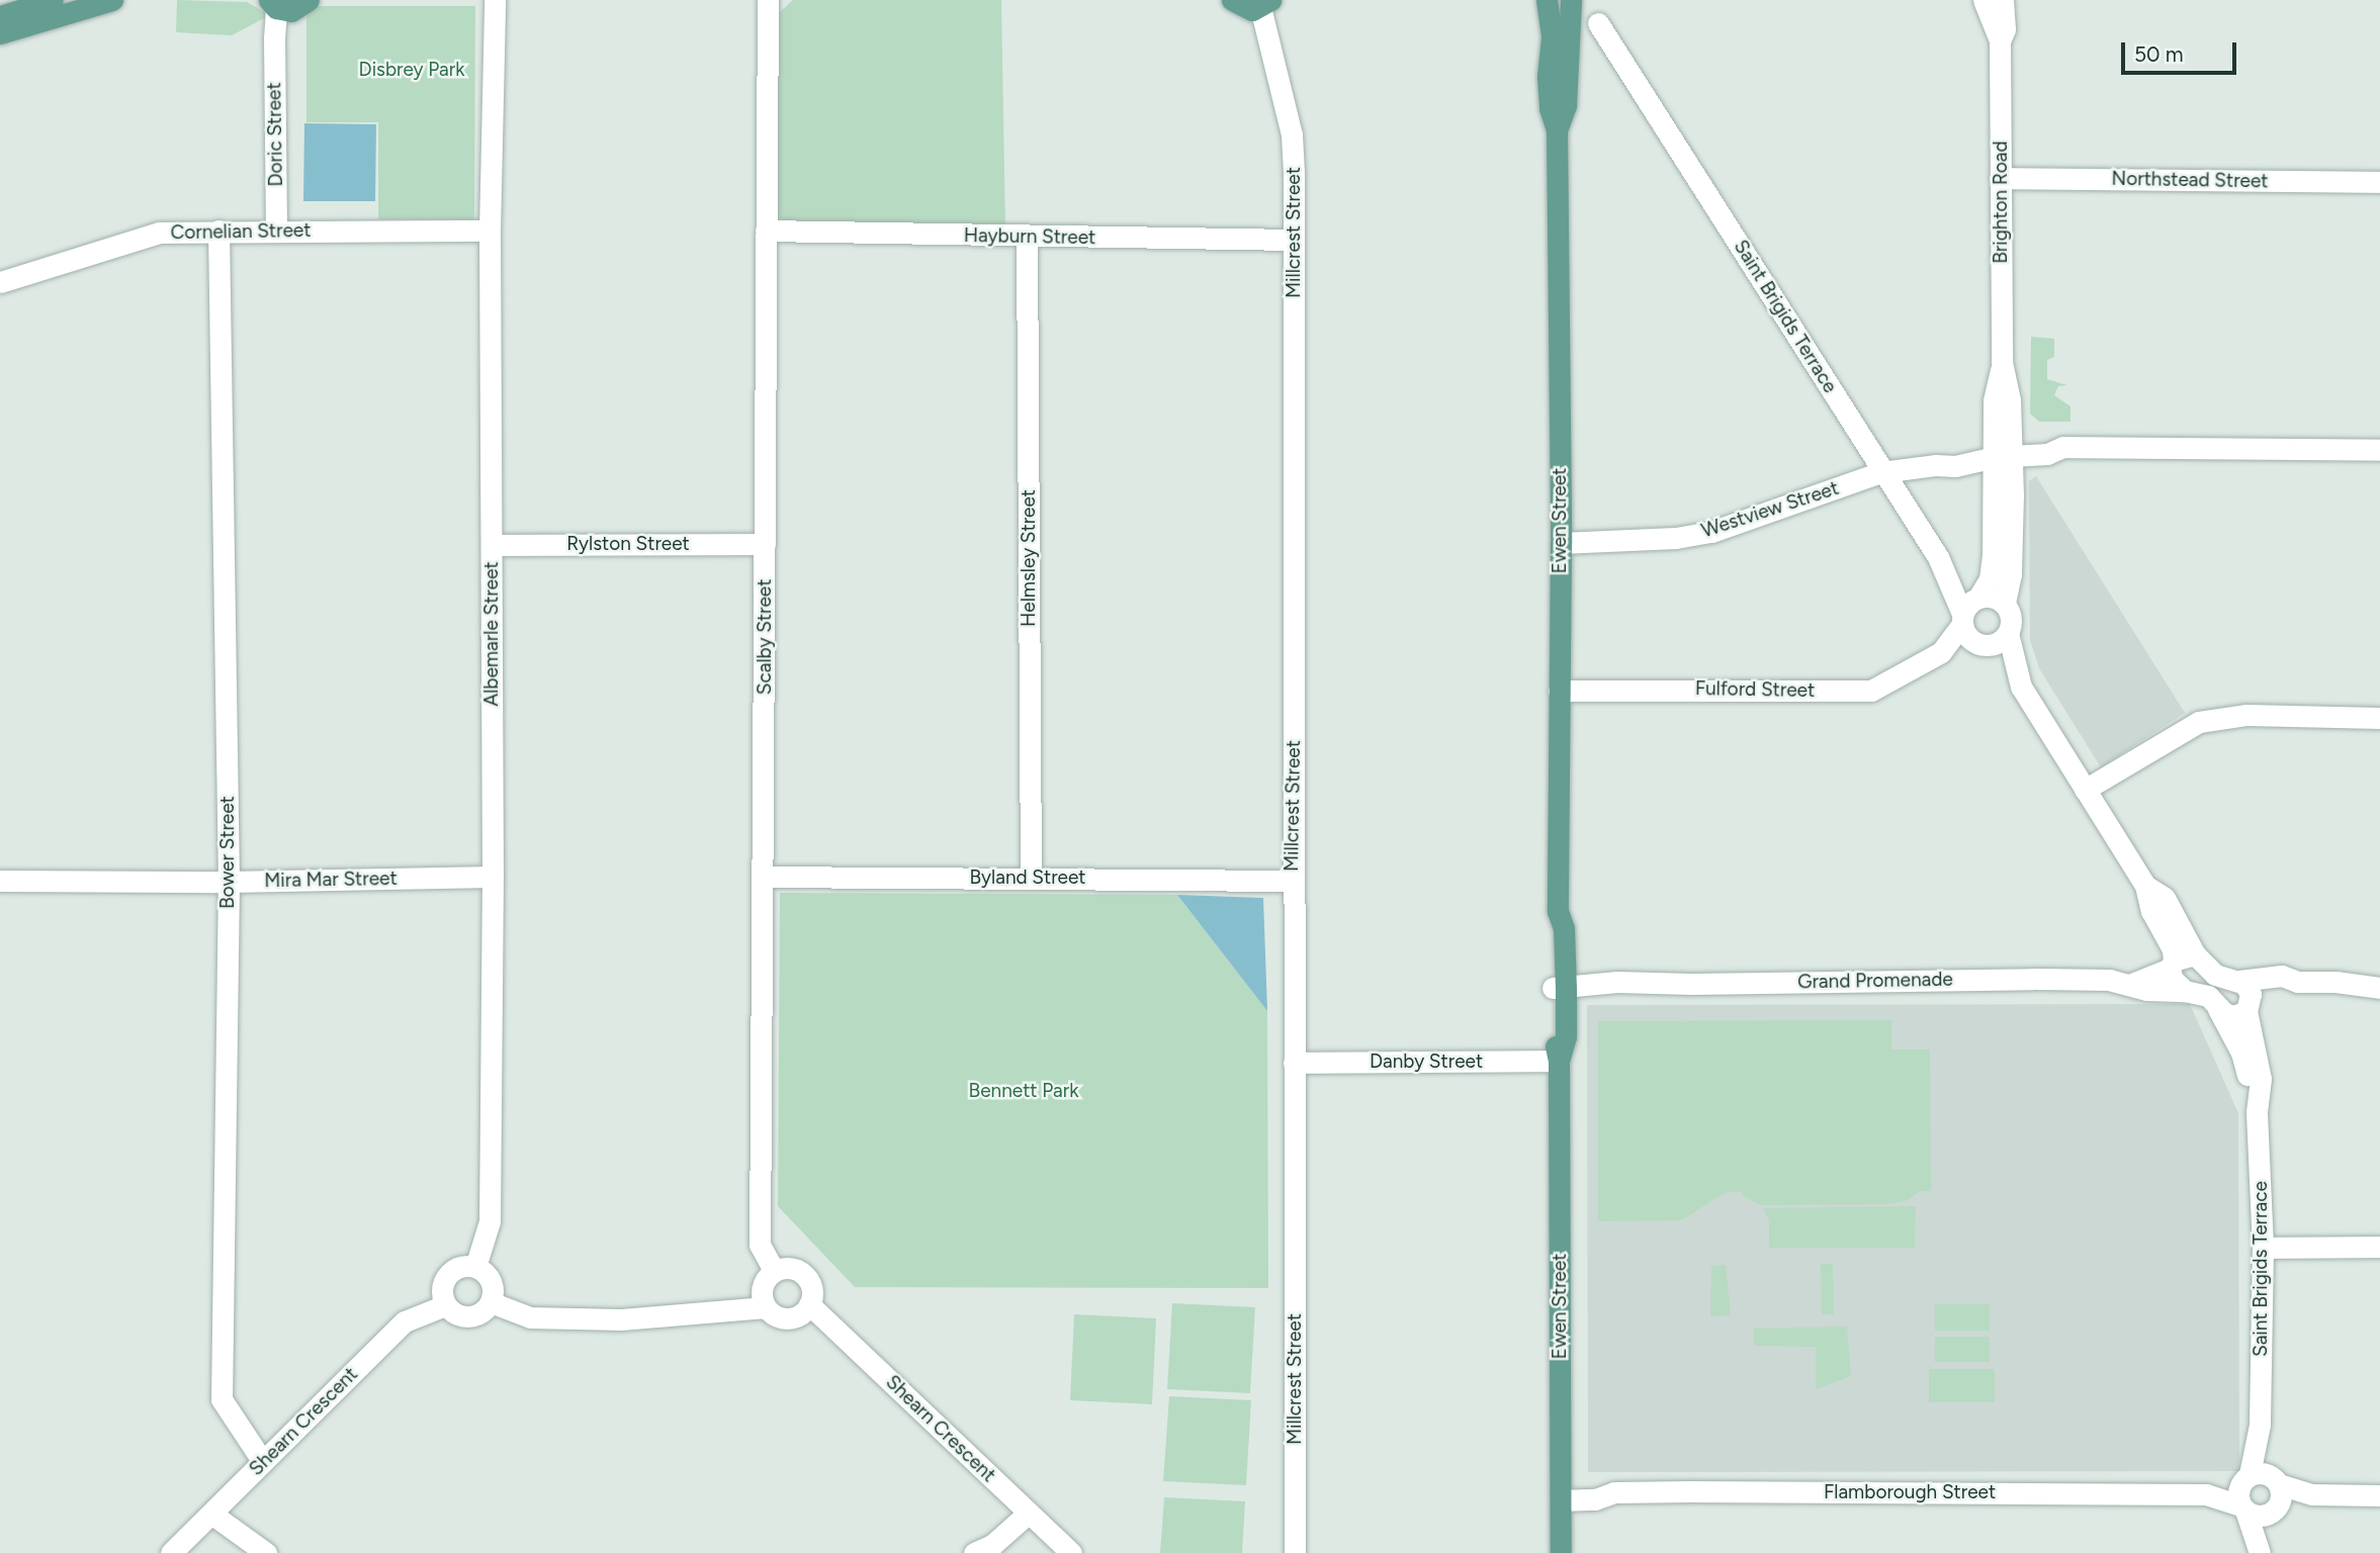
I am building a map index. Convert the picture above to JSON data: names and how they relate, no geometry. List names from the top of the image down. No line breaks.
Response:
{"streets":{"main road":["Ewen Street"],"street":["Doric Street","Northstead Street","Brighton Road","Cornelian Street","Millcrest Street","Hayburn Street","Saint Brigids Terrace","Westview Street","Rylston Street","Helmsley Street","Albemarle Street","Scalby Street","Fulford Street","Bower Street","Byland Street","Mira Mar Street","Grand Promenade","Danby Street","Shearn Crescent","Flamborough Street"]},"crossings":[["Doric Street","Cornelian Street"],["Northstead Street","Brighton Road"],["Brighton Road","Saint Brigids Terrace"],["Brighton Road","Westview Street"],["Brighton Road","Fulford Street"],["Cornelian Street","Albemarle Street"],["Cornelian Street","Bower Street"],["Millcrest Street","Hayburn Street"],["Millcrest Street","Byland Street"],["Millcrest Street","Danby Street"],["Hayburn Street","Helmsley Street"],["Hayburn Street","Scalby Street"],["Saint Brigids Terrace","Westview Street"],["Saint Brigids Terrace","Fulford Street"],["Saint Brigids Terrace","Flamborough Street"],["Westview Street","Ewen Street"],["Ewen Street","Fulford Street"],["Ewen Street","Grand Promenade"],["Ewen Street","Danby Street"],["Ewen Street","Flamborough Street"],["Rylston Street","Albemarle Street"],["Rylston Street","Scalby Street"],["Helmsley Street","Byland Street"],["Albemarle Street","Mira Mar Street"],["Albemarle Street","Shearn Crescent"],["Scalby Street","Byland Street"],["Scalby Street","Shearn Crescent"],["Bower Street","Mira Mar Street"],["Bower Street","Shearn Crescent"]],"parks":["Disbrey Park","Bennett Park"],"scale_bar":"50 m"}
